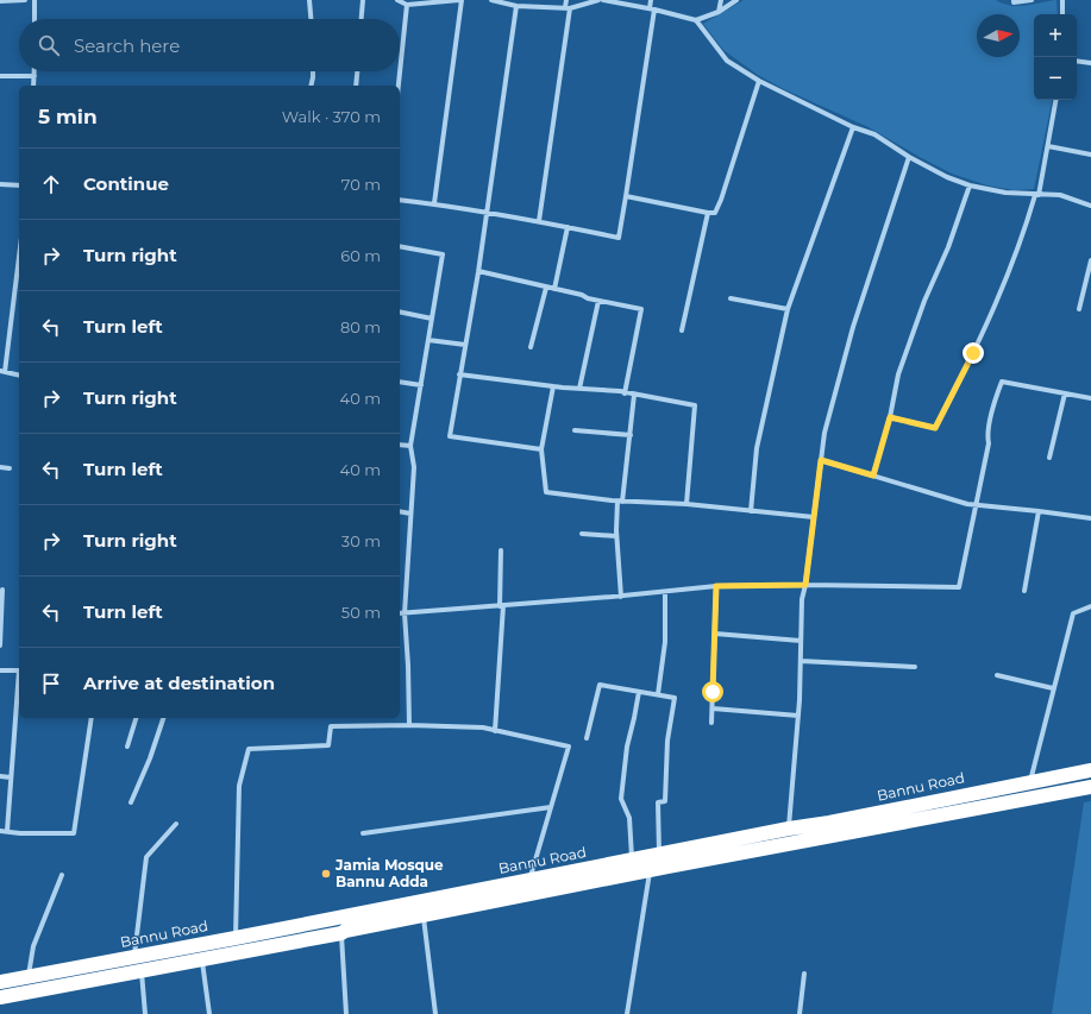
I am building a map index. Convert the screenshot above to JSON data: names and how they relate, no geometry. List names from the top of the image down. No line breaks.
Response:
{"streets":{"highway":["Bannu Road"]},"places":["Jamia Mosque Bannu Adda"],"north":"right","page":{"map_buttons":["+","−"],"search":"Search here","heading":["5 min","Walk · 370 m"],"list":[["Continue","70 m"],["Turn right","60 m"],["Turn left","80 m"],["Turn right","40 m"],["Turn left","40 m"],["Turn right","30 m"],["Turn left","50 m"],"Arrive at destination"]}}
